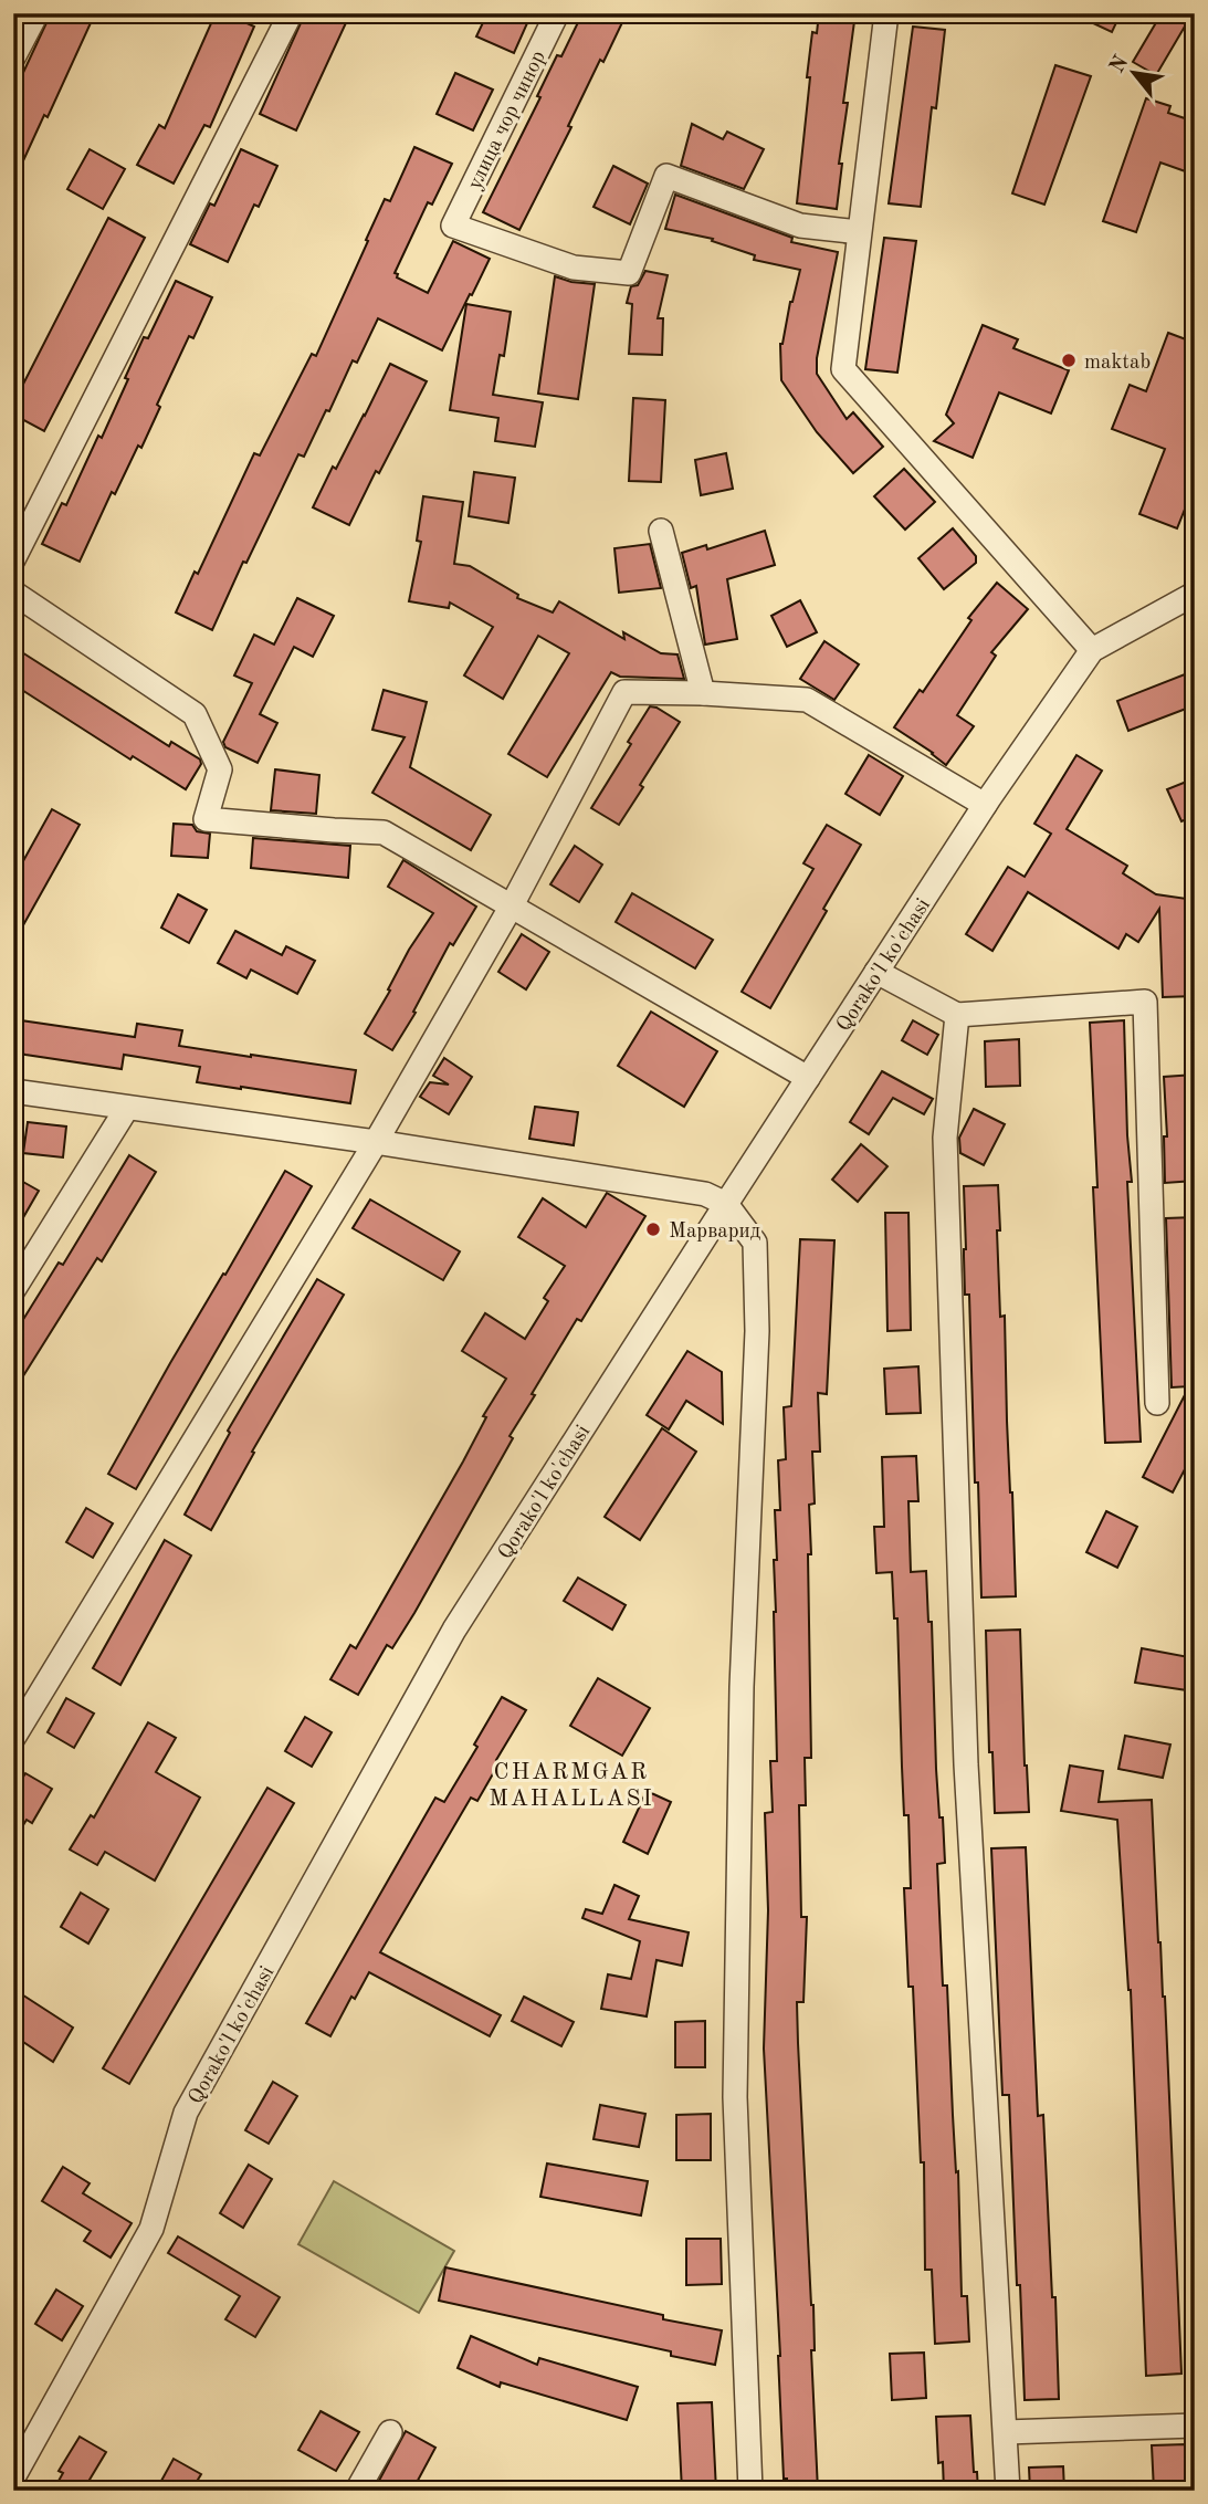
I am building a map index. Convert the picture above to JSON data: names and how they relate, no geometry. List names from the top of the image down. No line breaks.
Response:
{"streets":{"street":["улица чор чинор","Qorako'l ko'chasi"]},"districts":["CHARMGAR MAHALLASI"],"places":["maktab","Марварид"],"north":"top left"}
